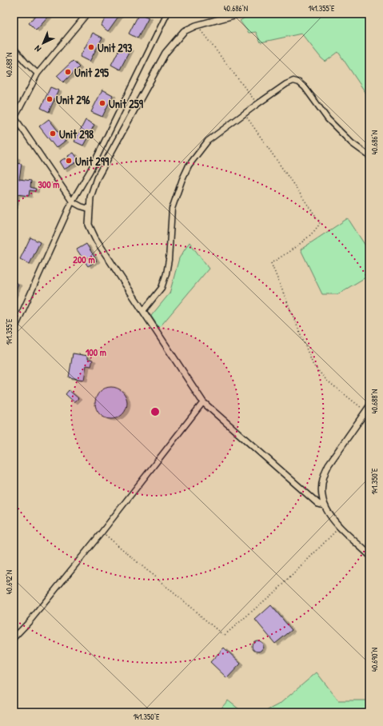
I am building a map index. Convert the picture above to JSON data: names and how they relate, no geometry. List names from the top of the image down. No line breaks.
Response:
{"places":["Unit 293","Unit 295","Unit 296","Unit 259","Unit 298","Unit 299"],"north":"bottom left","coordinates":["40.686°N","141.355°E","40.688°N","141.350°E","40.692°N","40.690°N"],"rings":["300 m","200 m","100 m"]}
